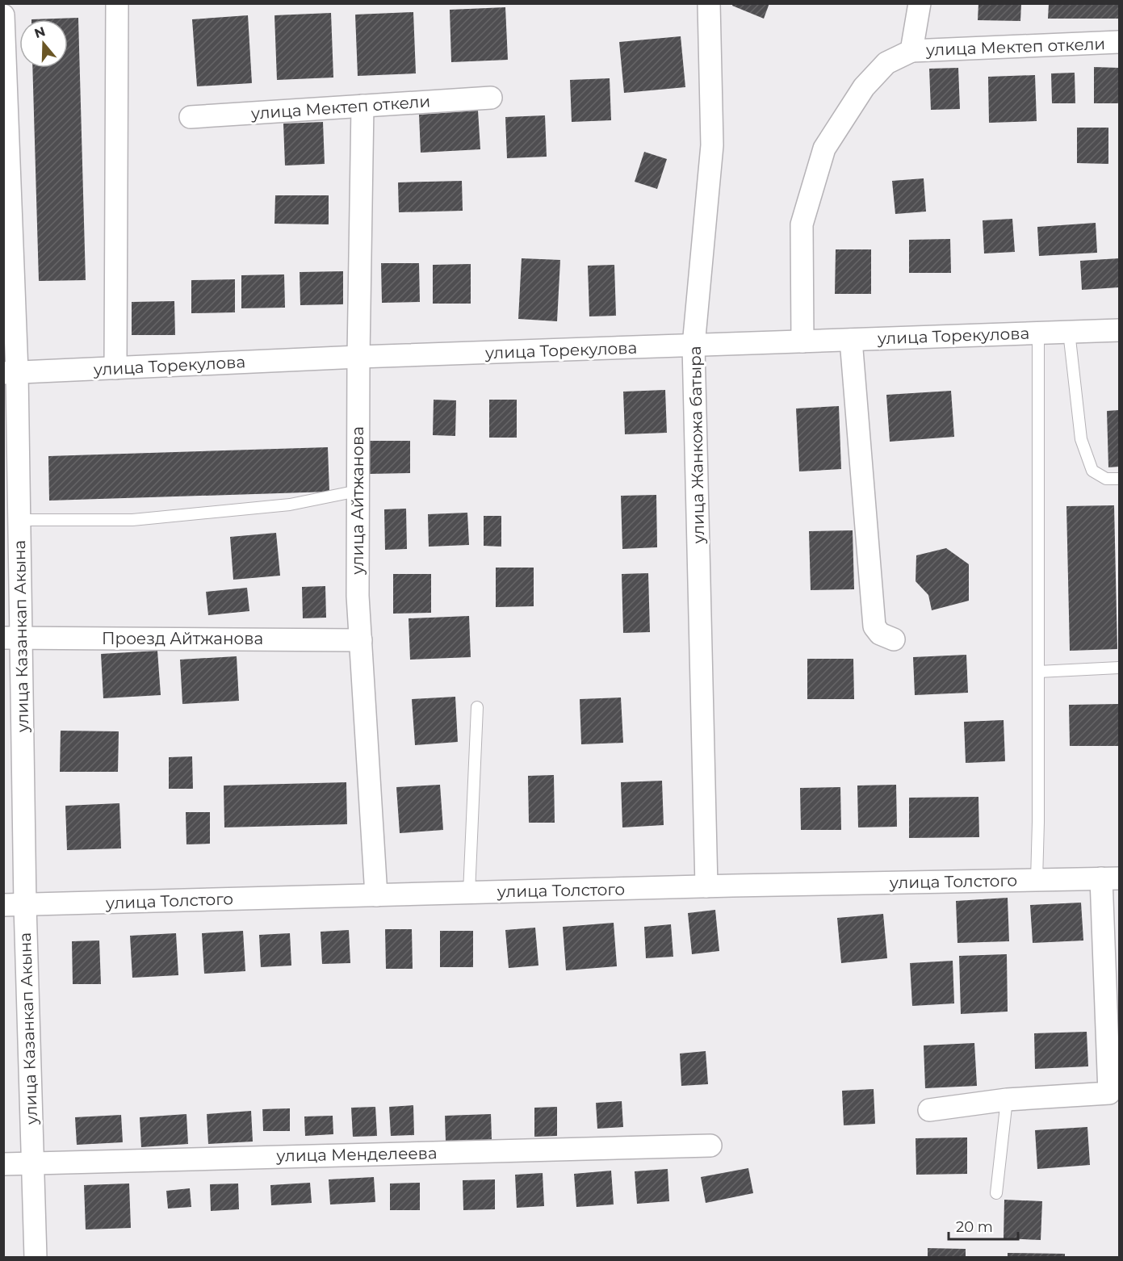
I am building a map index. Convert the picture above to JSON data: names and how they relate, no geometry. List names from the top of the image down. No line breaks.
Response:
{"streets":{"street":["улица Мектеп откели","улица Торекулова","улица Жанкожа батыра","улица Айтжанова","улица Казанкап Акына","Проезд Айтжанова","улица Толстого","улица Менделеева"]},"crossings":[["улица Мектеп откели","улица Айтжанова"],["улица Торекулова","улица Жанкожа батыра"],["улица Торекулова","улица Айтжанова"],["улица Торекулова","улица Казанкап Акына"],["улица Жанкожа батыра","улица Толстого"],["улица Айтжанова","Проезд Айтжанова"],["улица Айтжанова","улица Толстого"],["улица Казанкап Акына","Проезд Айтжанова"],["улица Казанкап Акына","улица Толстого"],["улица Казанкап Акына","улица Менделеева"]],"scale_bar":"20 m","north":"top"}
